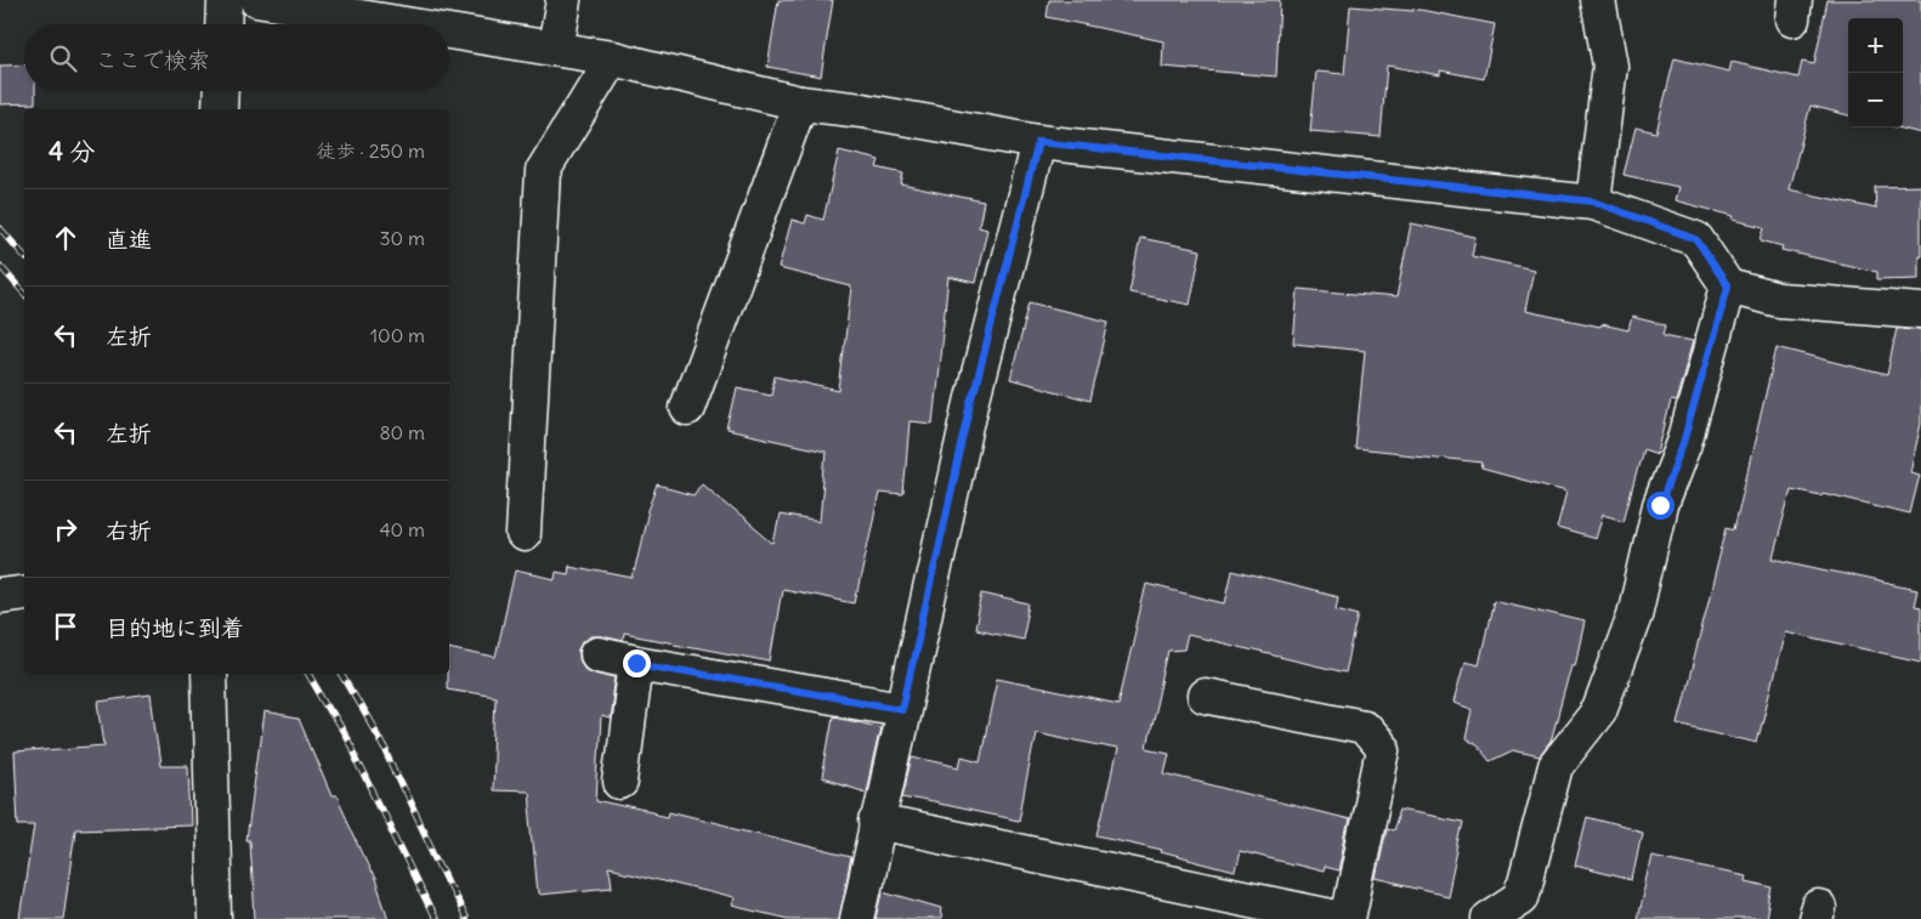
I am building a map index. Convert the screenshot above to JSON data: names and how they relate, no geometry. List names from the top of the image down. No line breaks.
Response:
{"page":{"map_buttons":["+","−"],"search":"ここで検索","heading":["4 分","徒歩 · 250 m"],"list":[["直進","30 m"],["左折","100 m"],["左折","80 m"],["右折","40 m"],"目的地に到着"]}}
